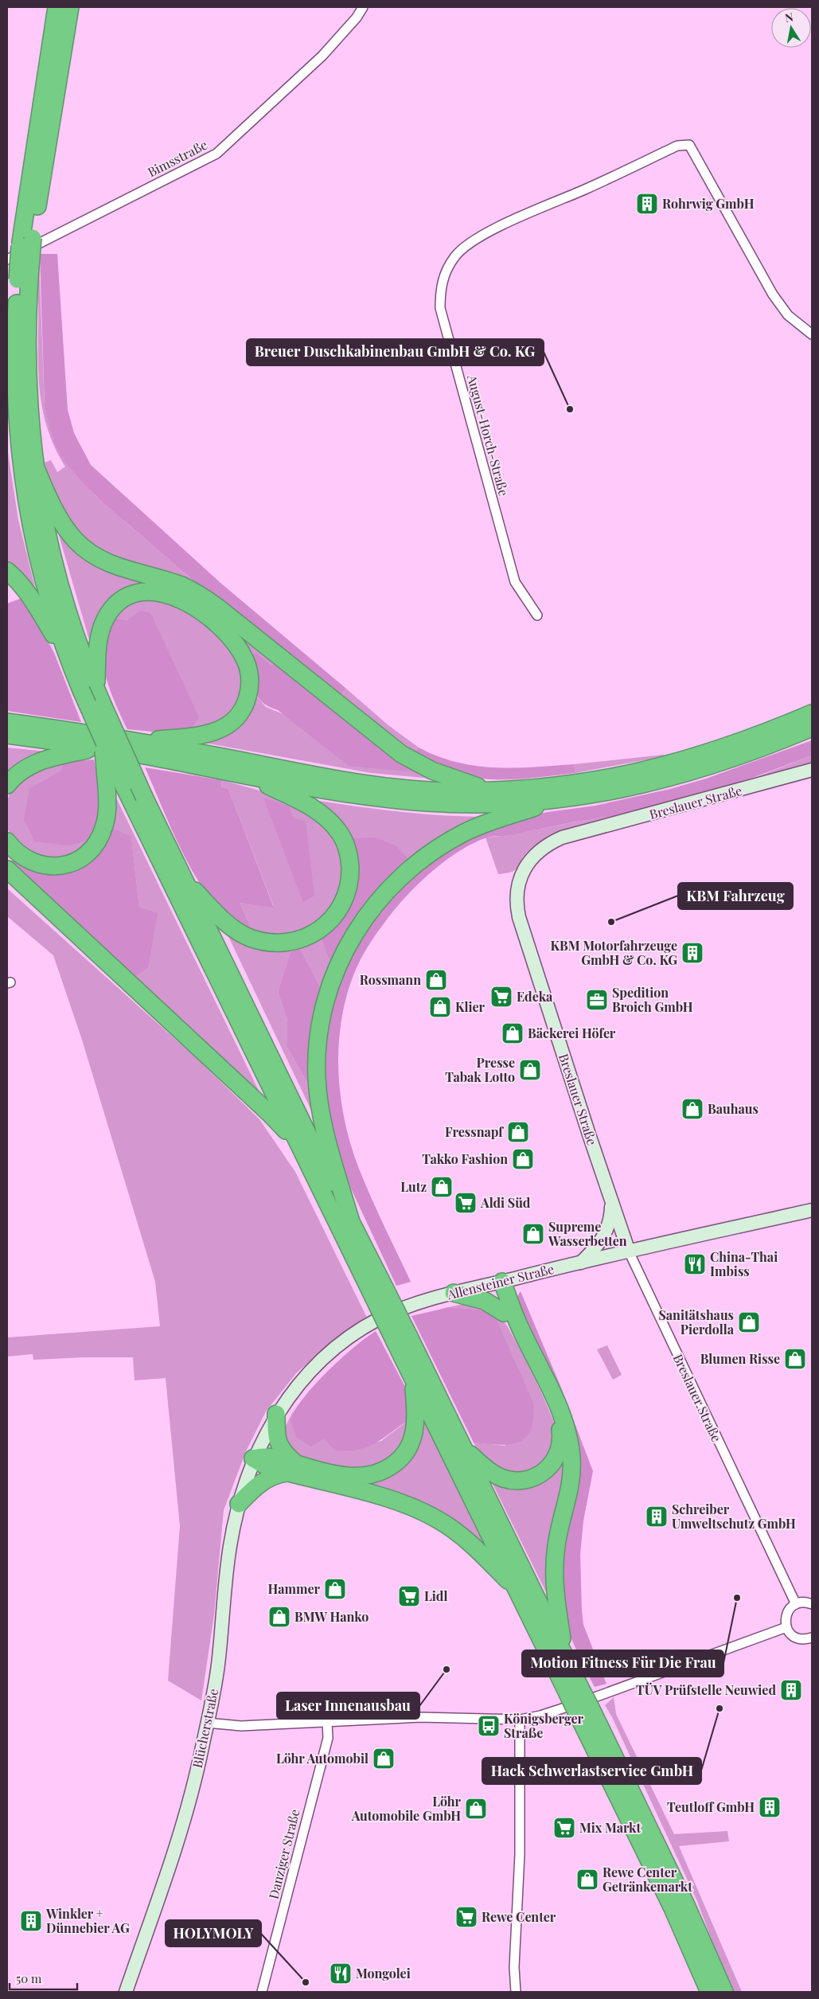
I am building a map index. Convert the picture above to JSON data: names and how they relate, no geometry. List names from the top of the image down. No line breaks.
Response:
{"streets":{"street":["Bimsstraße","August-Horch-Straße","Breslauer Straße","Allensteiner Straße","Blücherstraße","Danziger Straße"]},"crossings":[["Breslauer Straße","Allensteiner Straße"],["Allensteiner Straße","Blücherstraße"]],"places":{"building":["Rohrwig GmbH","KBM Motorfahrzeuge GmbH & Co. KG","Schreiber Umweltschutz GmbH","TÜV Prüfstelle Neuwied","Teutloff GmbH","Winkler + Dünnebier AG"],"other":["Breuer Duschkabinenbau GmbH & Co. KG","KBM Fahrzeug","Motion Fitness Für Die Frau","Laser Innenausbau","Hack Schwerlastservice GmbH","HOLYMOLY"],"shop":["Rossmann","Klier","Bäckerei Höfer","Presse Tabak Lotto","Bauhaus","Fressnapf","Takko Fashion","Lutz","Supreme Wasserbetten","Sanitätshaus Pierdolla","Blumen Risse","Hammer","BMW Hanko","Löhr Automobil","Löhr Automobile GmbH","Rewe Center Getränkemarkt"],"supermarket":["Edeka","Aldi Süd","Lidl","Mix Markt","Rewe Center"],"office":["Spedition Broich GmbH"],"restaurant":["China-Thai Imbiss","Mongolei"],"bus stop":["Königsberger Straße"]},"scale_bar":"50 m","north":"top"}
